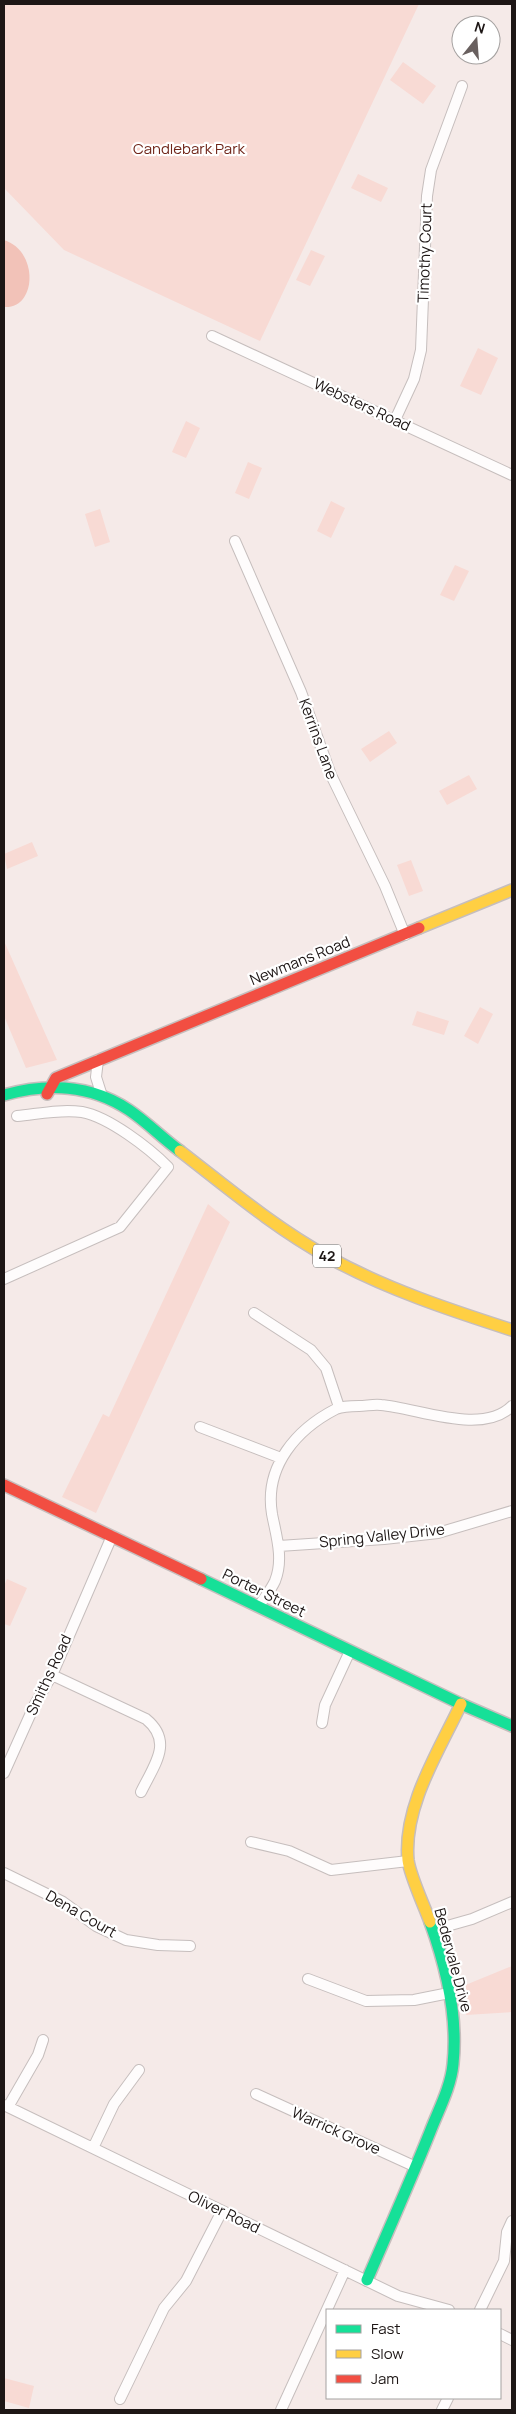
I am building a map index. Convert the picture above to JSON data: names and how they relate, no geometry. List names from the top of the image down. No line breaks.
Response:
{"streets":{"street":["Timothy Court","Websters Road","Kerrins Lane","Newmans Road","42","Spring Valley Drive","Porter Street","Smiths Road","Dena Court","Bedervale Drive","Warrick Grove","Oliver Road"]},"crossings":[["Timothy Court","Websters Road"],["Kerrins Lane","Newmans Road"],["Newmans Road","42"],["Porter Street","Smiths Road"],["Porter Street","Bedervale Drive"],["Bedervale Drive","Warrick Grove"],["Bedervale Drive","Oliver Road"]],"parks":["Candlebark Park"],"legend":["Fast","Slow","Jam"],"north":"top"}
